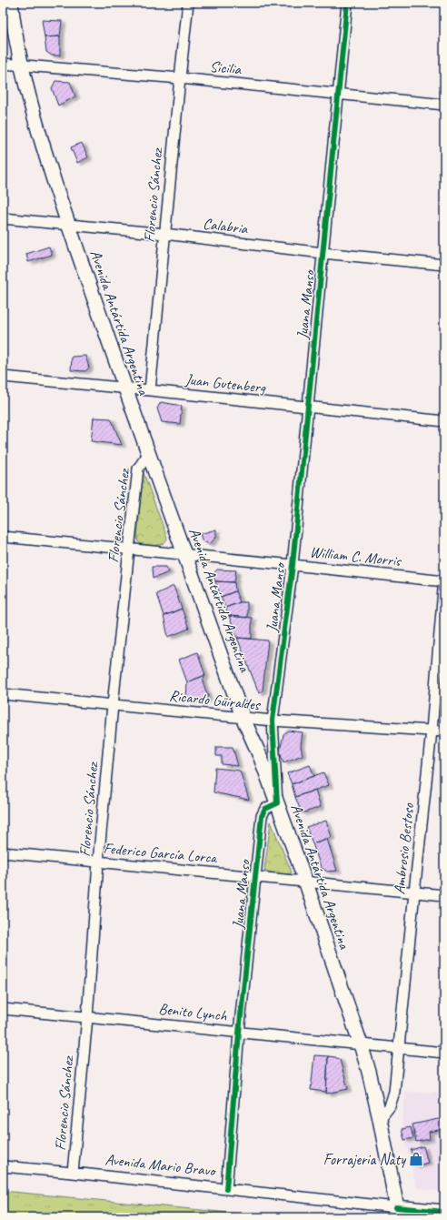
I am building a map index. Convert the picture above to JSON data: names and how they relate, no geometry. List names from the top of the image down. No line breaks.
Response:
{"streets":{"main road":["Avenida Antártida Argentina","Avenida Mario Bravo"],"street":["Sicilia","Florencio Sánchez","Calabria","Juana Manso","Juan Gutenberg","William C. Morris","Ricardo Güiraldes","Ambrosio Bestoso","Federico García Lorca","Benito Lynch"]},"crossings":[["Sicilia","Florencio Sánchez"],["Sicilia","Juana Manso"],["Sicilia","Avenida Antártida Argentina"],["Florencio Sánchez","Calabria"],["Florencio Sánchez","Avenida Antártida Argentina"],["Florencio Sánchez","Juan Gutenberg"],["Florencio Sánchez","William C. Morris"],["Florencio Sánchez","Ricardo Güiraldes"],["Florencio Sánchez","Federico García Lorca"],["Florencio Sánchez","Benito Lynch"],["Florencio Sánchez","Avenida Mario Bravo"],["Calabria","Juana Manso"],["Calabria","Avenida Antártida Argentina"],["Juana Manso","Avenida Antártida Argentina"],["Juana Manso","Juan Gutenberg"],["Juana Manso","William C. Morris"],["Juana Manso","Ricardo Güiraldes"],["Juana Manso","Federico García Lorca"],["Juana Manso","Benito Lynch"],["Juana Manso","Avenida Mario Bravo"],["Avenida Antártida Argentina","Juan Gutenberg"],["Avenida Antártida Argentina","William C. Morris"],["Avenida Antártida Argentina","Ricardo Güiraldes"],["Avenida Antártida Argentina","Ambrosio Bestoso"],["Avenida Antártida Argentina","Federico García Lorca"],["Avenida Antártida Argentina","Benito Lynch"],["Avenida Antártida Argentina","Avenida Mario Bravo"],["William C. Morris","Ambrosio Bestoso"],["Ricardo Güiraldes","Ambrosio Bestoso"],["Ambrosio Bestoso","Federico García Lorca"],["Ambrosio Bestoso","Benito Lynch"]],"places":{"shop":["Forrajeria Naty"]}}
